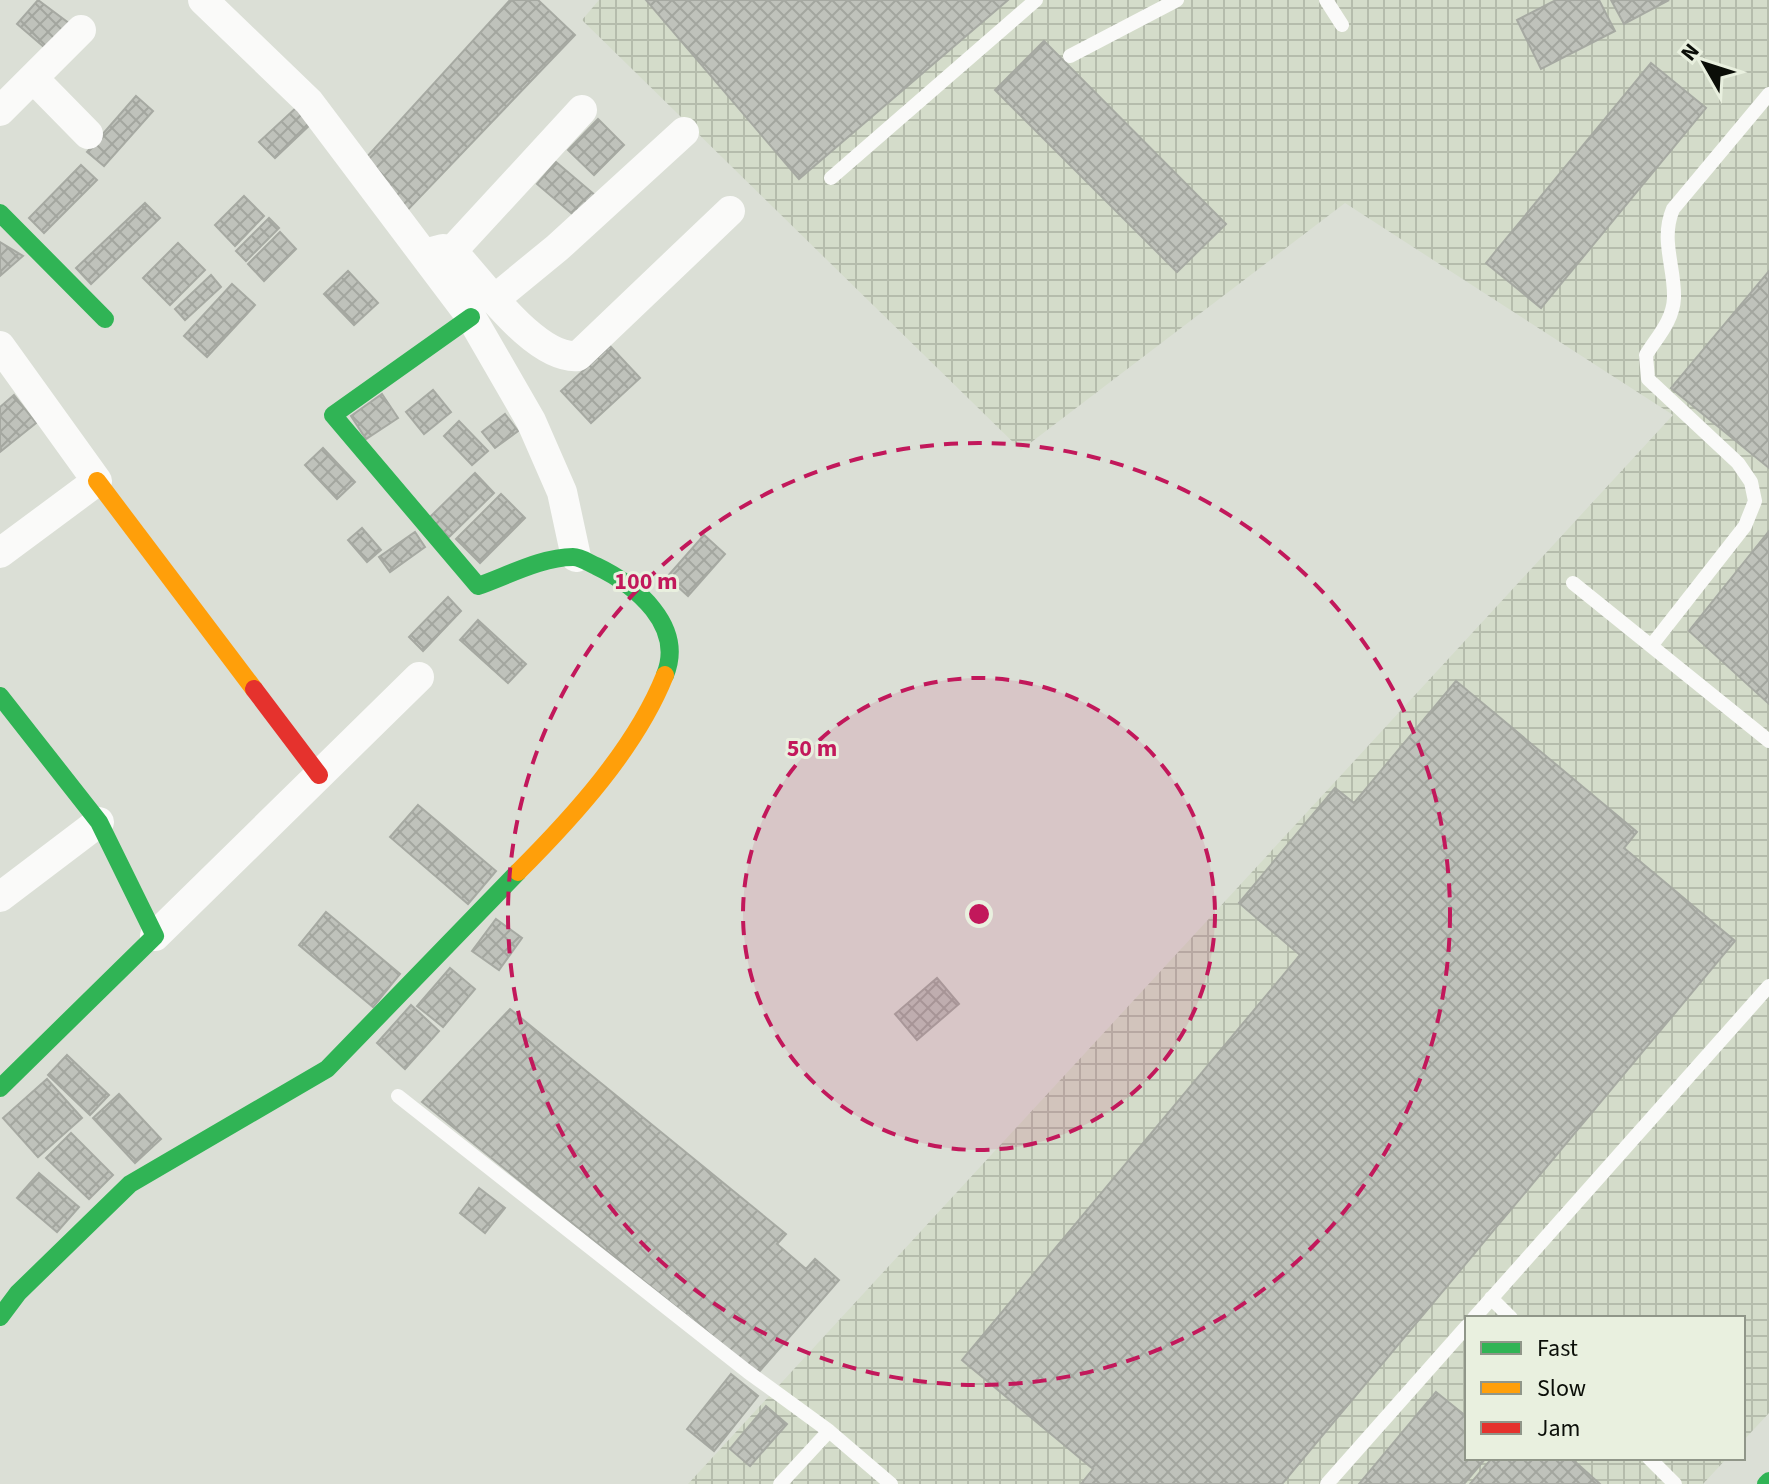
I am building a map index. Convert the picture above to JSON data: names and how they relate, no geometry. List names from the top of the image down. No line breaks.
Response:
{"legend":["Fast","Slow","Jam"],"north":"top left","rings":["100 m","50 m"]}
